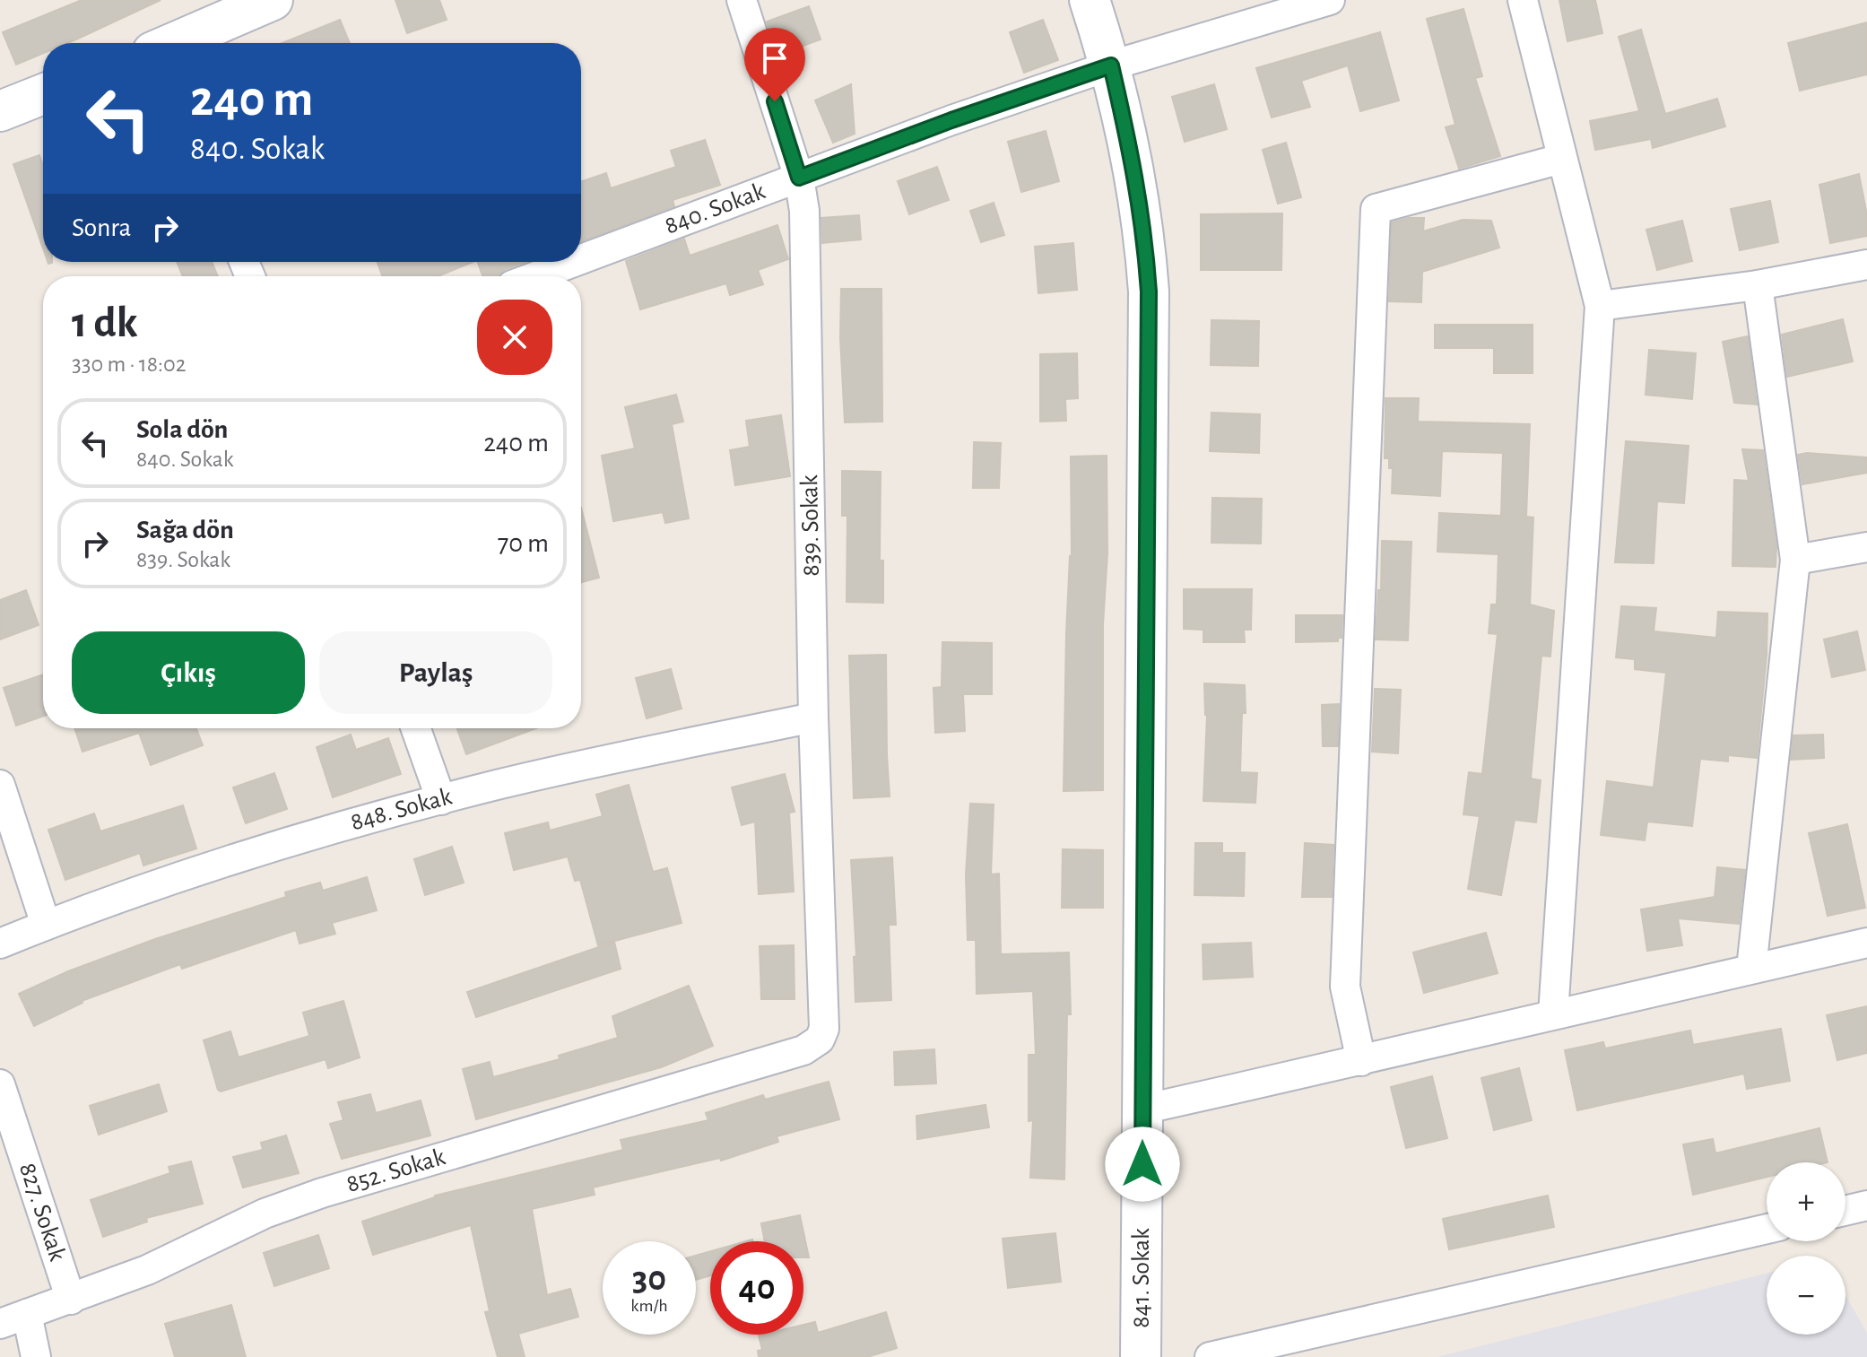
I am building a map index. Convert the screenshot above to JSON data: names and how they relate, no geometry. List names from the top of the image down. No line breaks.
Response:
{"streets":{"street":["840. Sokak","839. Sokak","848. Sokak","852. Sokak","827. Sokak","841. Sokak"]},"crossings":[["840. Sokak","839. Sokak"],["840. Sokak","841. Sokak"],["839. Sokak","848. Sokak"],["839. Sokak","852. Sokak"],["852. Sokak","827. Sokak"]],"page":{"turn":["240 m","840. Sokak"],"then":"Sonra","heading":["1 dk","330 m · 18:02"],"list":[{"name":"Sola dön","note":"840. Sokak","value":"240 m"},{"name":"Sağa dön","note":"839. Sokak","value":"70 m"}],"buttons":["Çıkış","Paylaş"],"map_buttons":["+","−"],"speed":"30 km/h","limit":"40"}}
